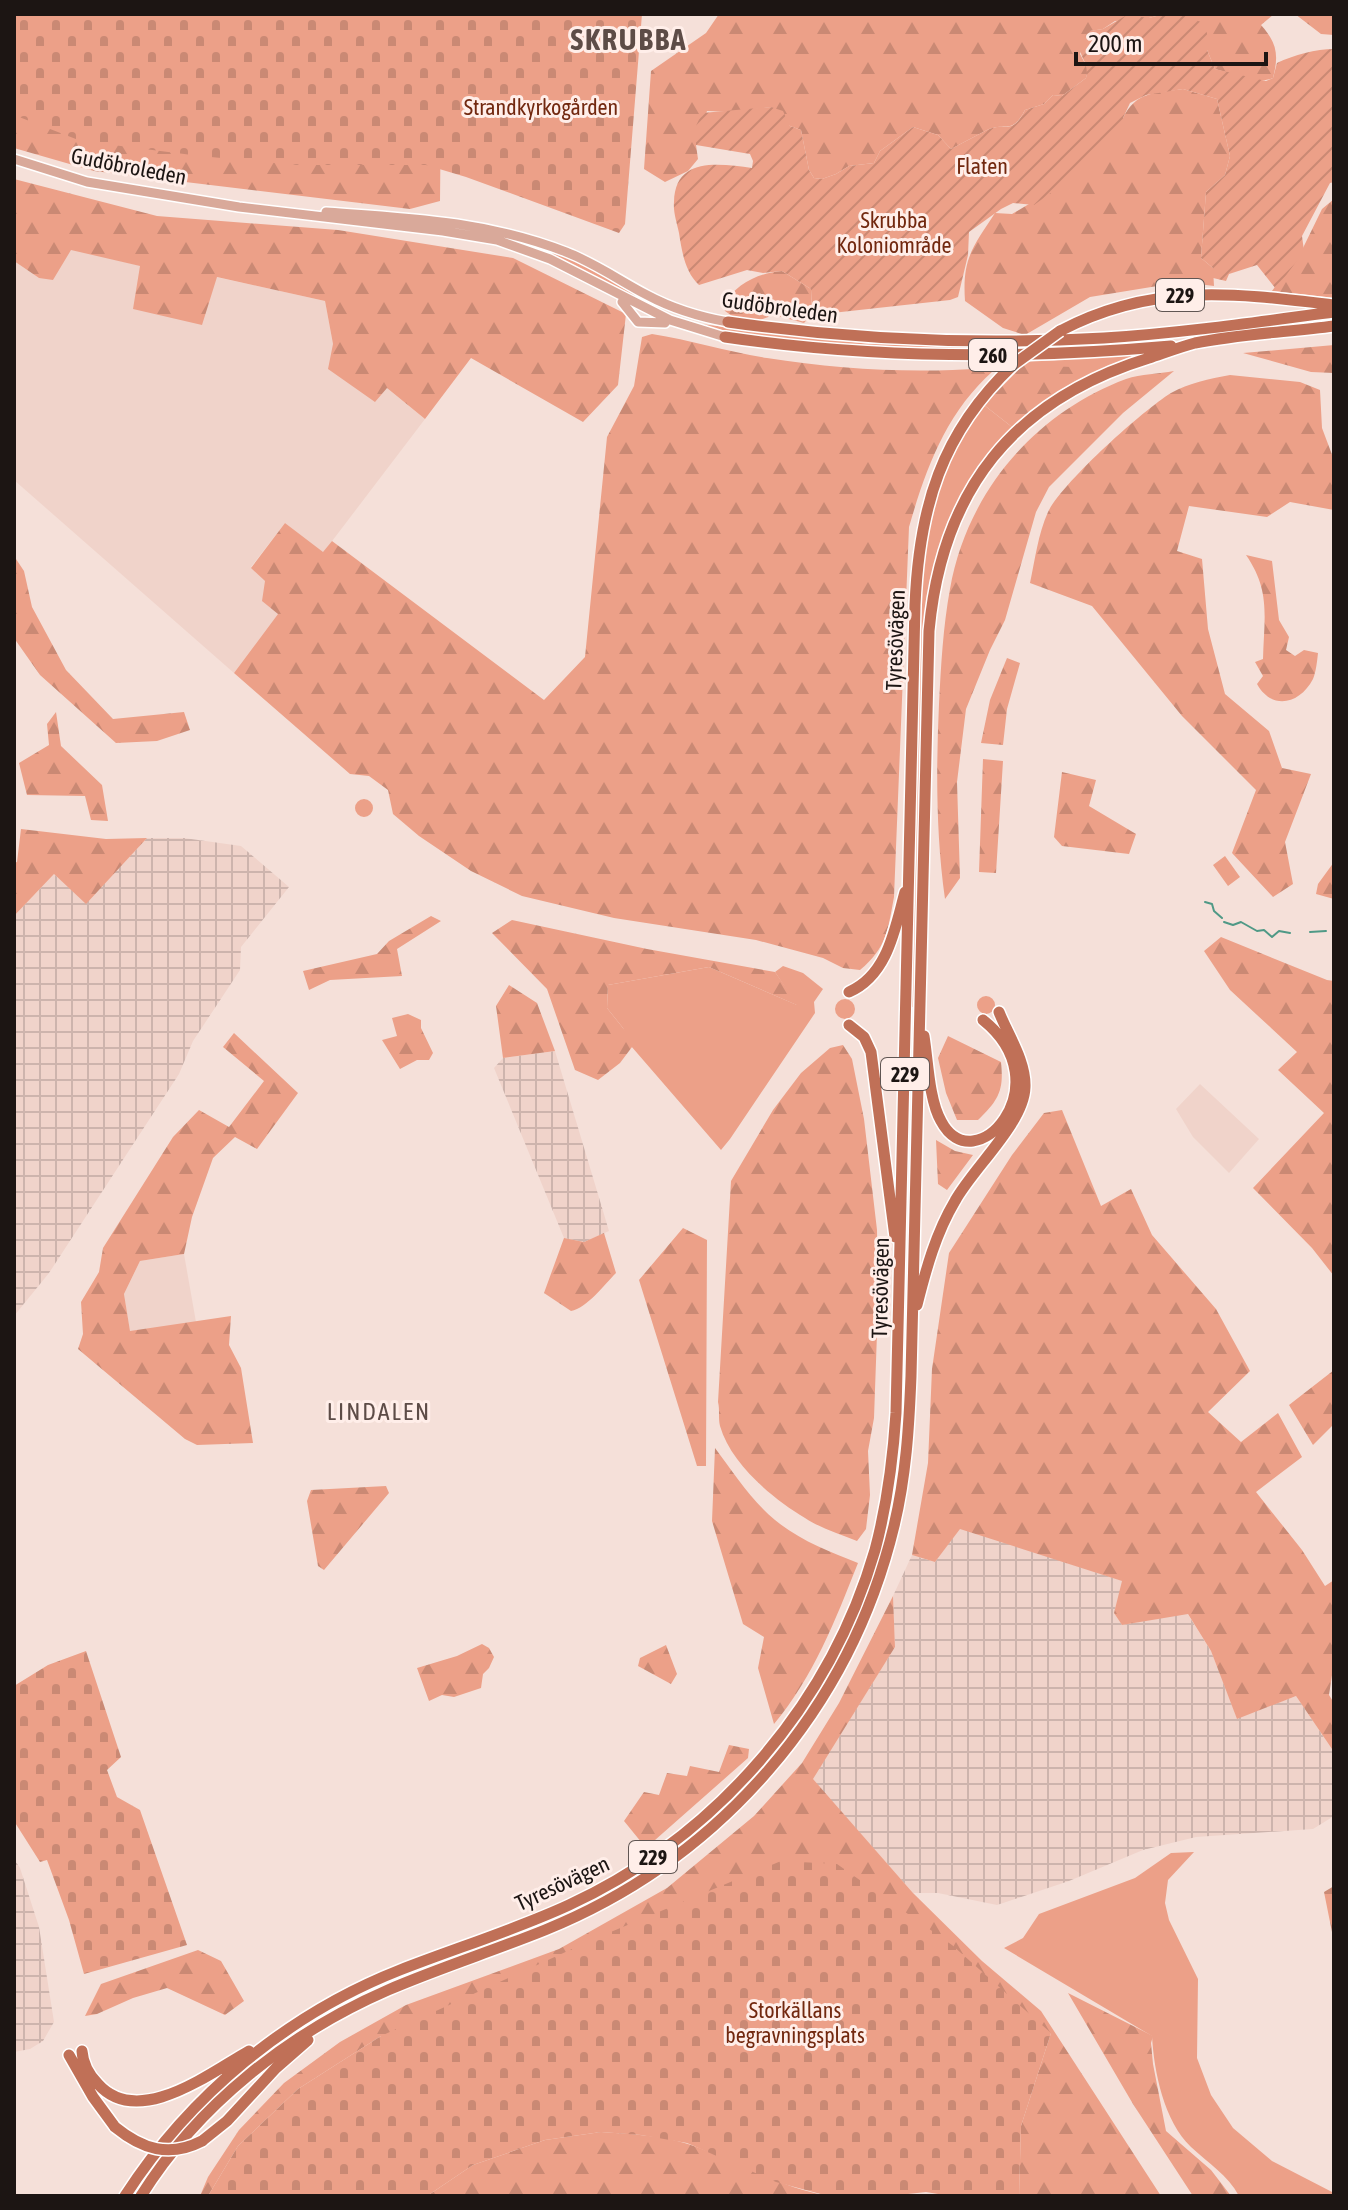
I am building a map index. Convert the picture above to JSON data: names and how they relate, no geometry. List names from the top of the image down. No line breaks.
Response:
{"streets":{"highway":["Gudöbroleden","229","260","Tyresövägen"]},"crossings":[["Gudöbroleden","Tyresövägen"]],"districts":["SKRUBBA","LINDALEN"],"parks":["Strandkyrkogården","Flaten","Skrubba Koloniområde","Storkällans begravningsplats"],"scale_bar":"200 m"}
